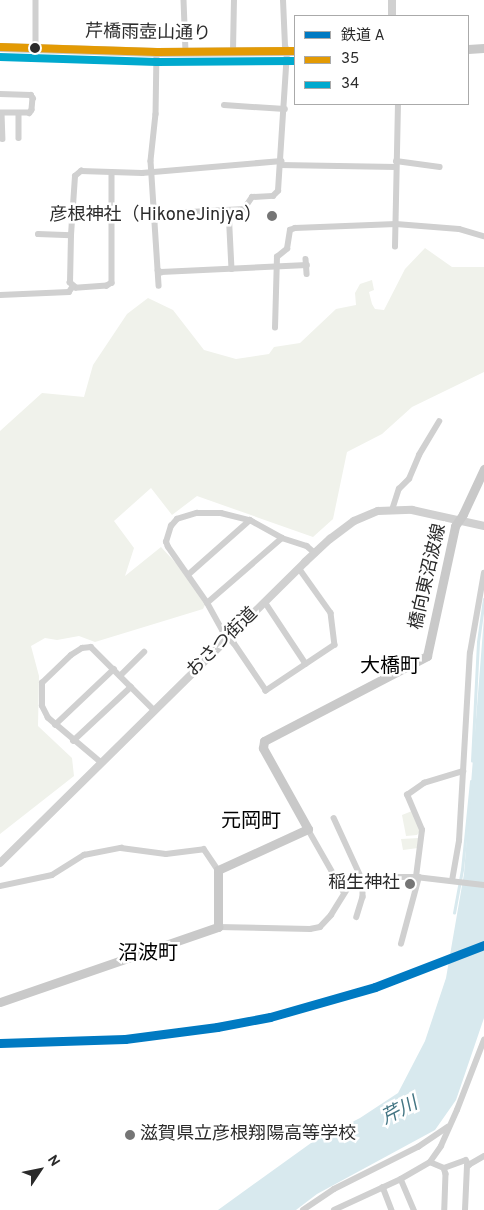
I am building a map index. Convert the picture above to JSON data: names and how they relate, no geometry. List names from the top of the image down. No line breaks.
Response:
{"streets":{"main road":["芹橋雨壺山通り","橋向東沼波線"],"street":["おさつ街道"]},"crossings":[["橋向東沼波線","おさつ街道"]],"districts":["大橋町","元岡町","沼波町"],"water":["芹川"],"places":["彦根神社（HikoneJinjya）","稲生神社","滋賀県立彦根翔陽高等学校"],"lines":["transit line 35","transit line 34","rail line A"],"legend":["鉄道 A","35","34"],"north":"top right"}
